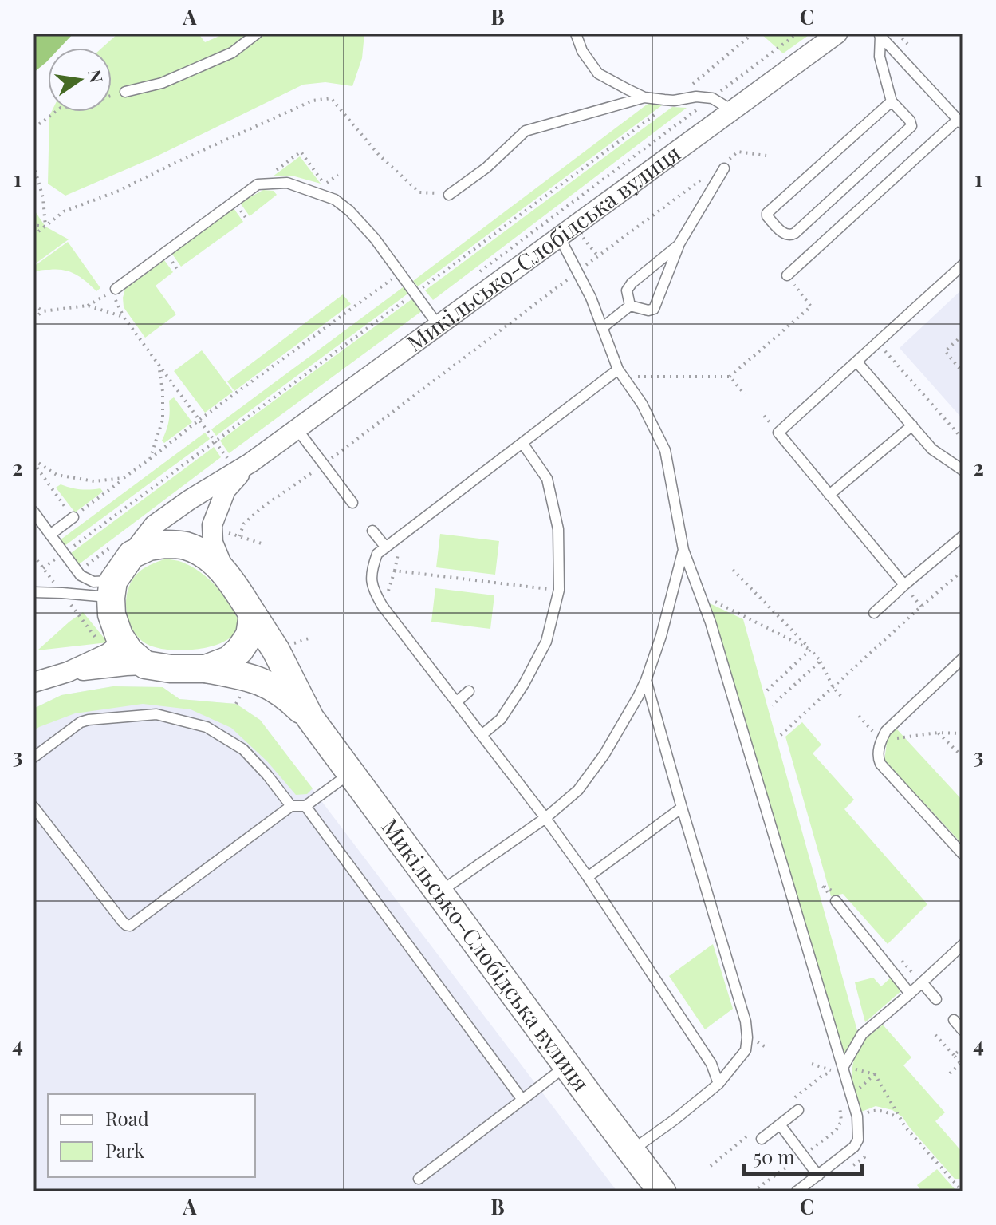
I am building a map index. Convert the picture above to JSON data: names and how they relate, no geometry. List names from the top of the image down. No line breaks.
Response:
{"streets":{"street":["Микільсько-Слобідська вулиця"]},"legend":["Road","Park"],"scale_bar":"50 m","north":"right","grid":{"columns":["A","B","C"],"rows":["1","2","3","4"]}}
